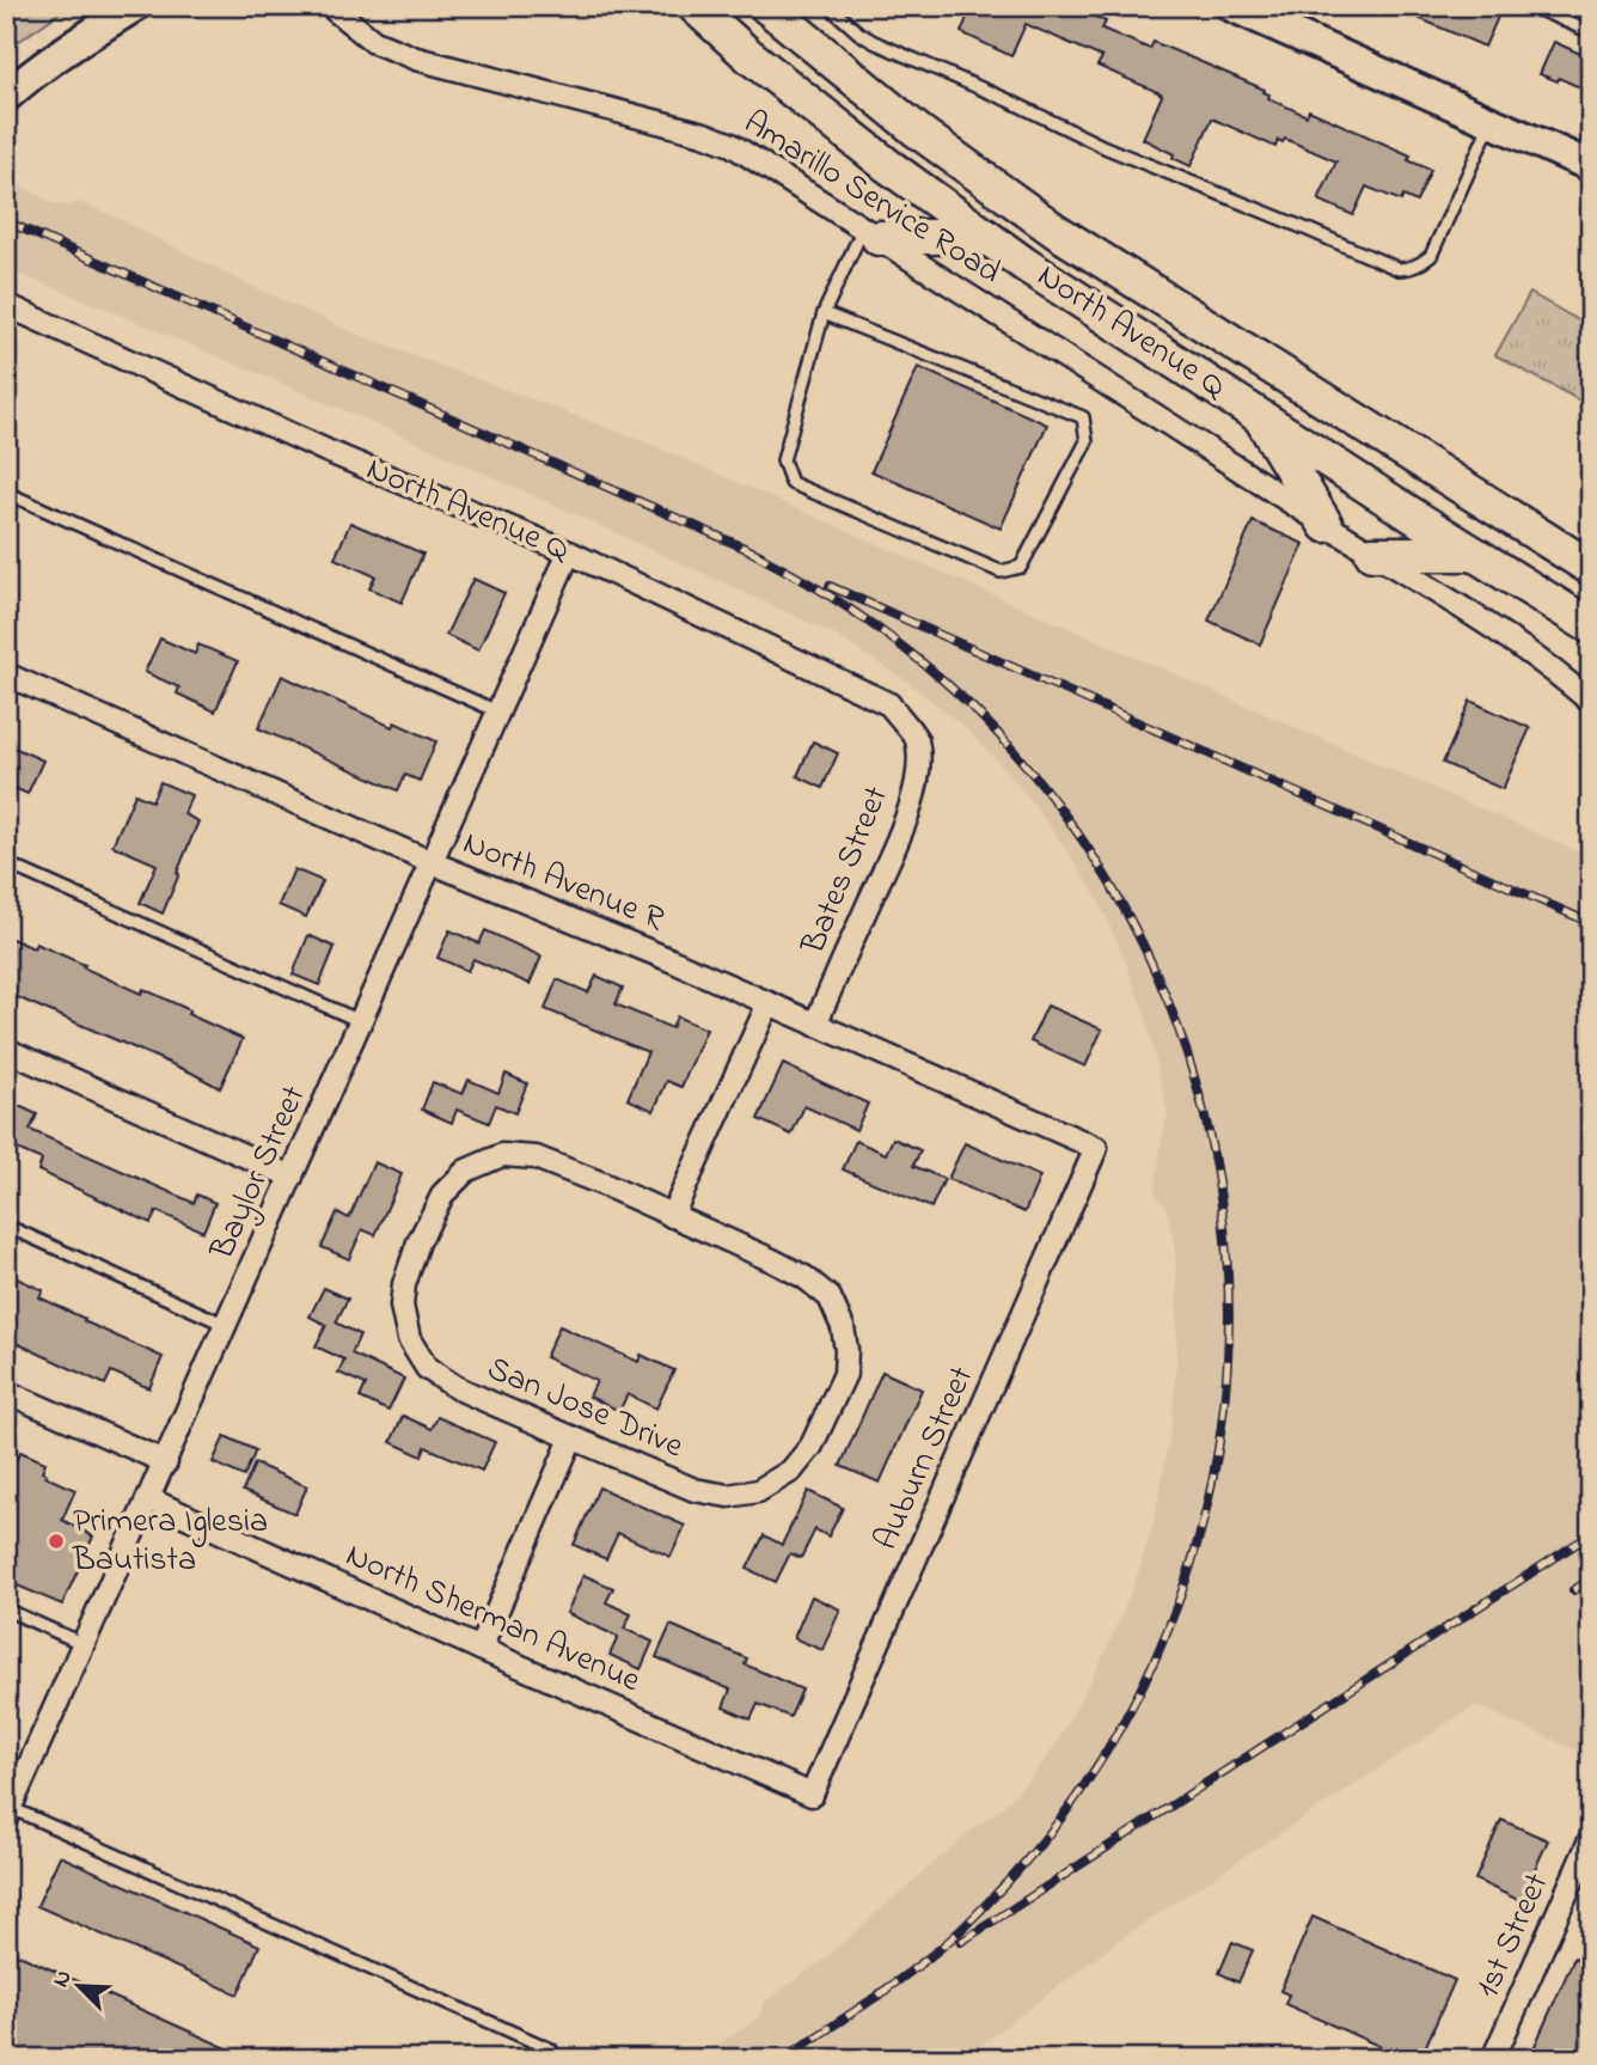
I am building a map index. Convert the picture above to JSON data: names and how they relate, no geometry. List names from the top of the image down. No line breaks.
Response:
{"streets":{"main road":["North Avenue Q"],"street":["Amarillo Service Road","Bates Street","North Avenue R","Baylor Street","San Jose Drive","Auburn Street","North Sherman Avenue","1st Street"]},"crossings":[["North Avenue Q","Bates Street"],["North Avenue Q","Baylor Street"],["Bates Street","North Avenue R"],["North Avenue R","Baylor Street"],["North Avenue R","Auburn Street"],["Baylor Street","North Sherman Avenue"],["Auburn Street","North Sherman Avenue"]],"places":["Primera Iglesia Bautista"],"north":"top left"}
